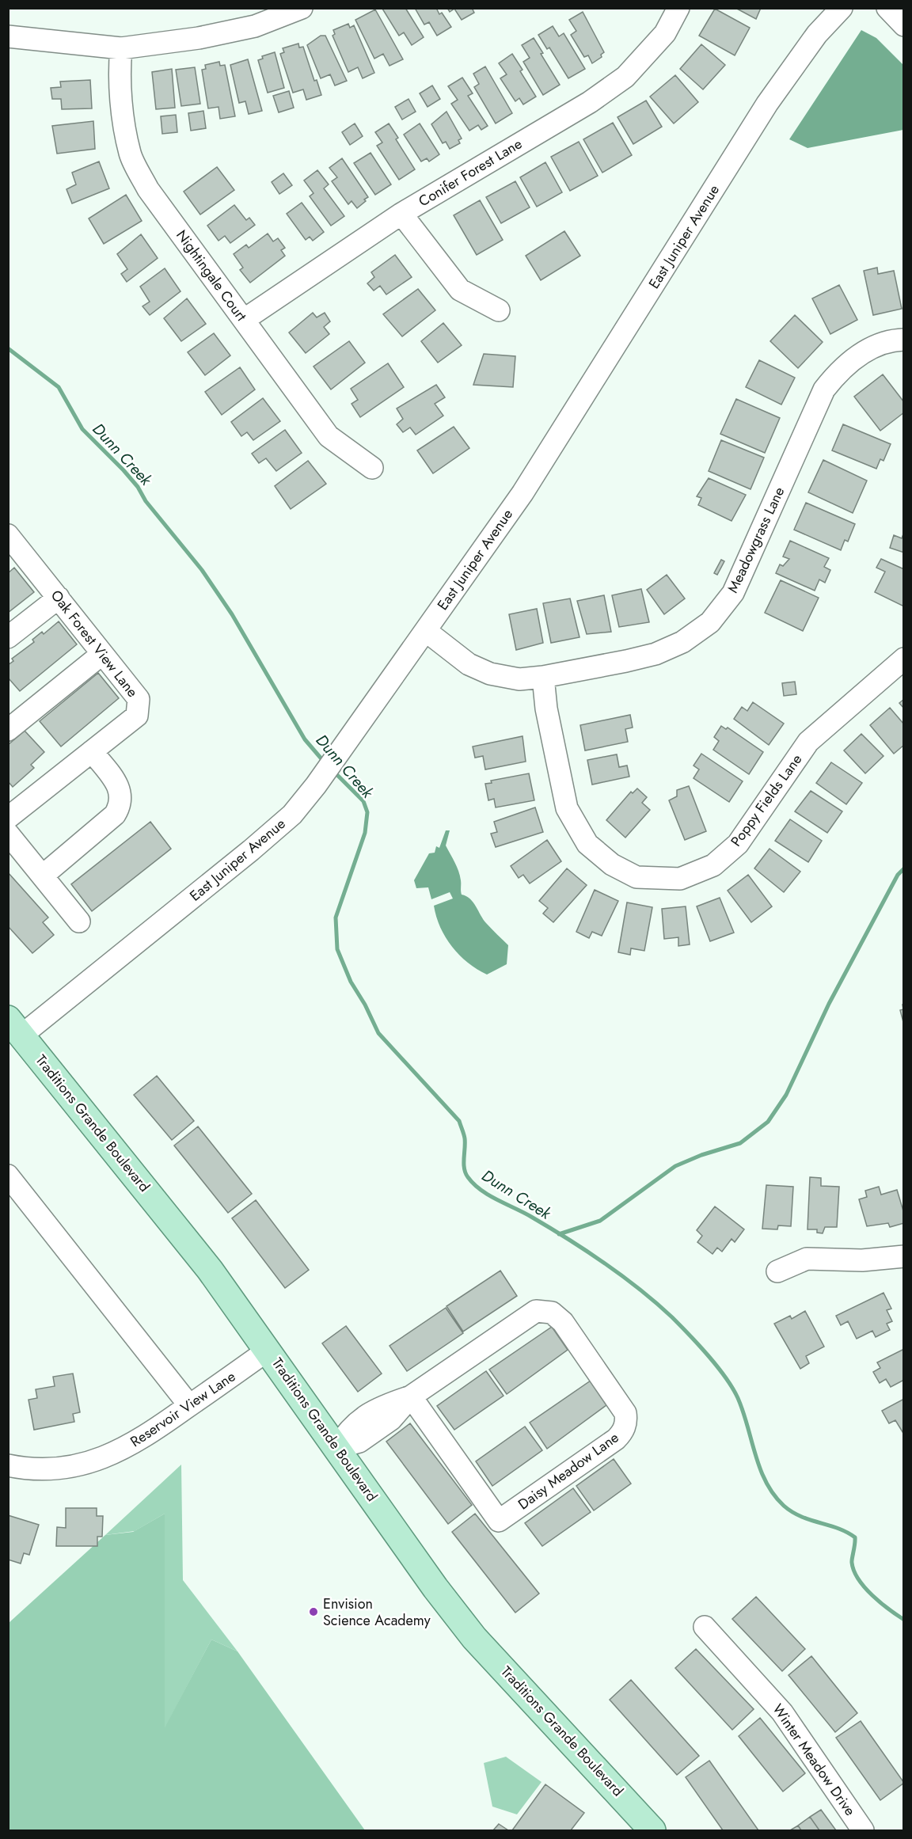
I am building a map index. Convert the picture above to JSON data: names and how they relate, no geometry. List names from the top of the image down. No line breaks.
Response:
{"streets":{"main road":["Traditions Grande Boulevard"],"street":["Conifer Forest Lane","East Juniper Avenue","Nightingale Court","Meadowgrass Lane","Oak Forest View Lane","Poppy Fields Lane","Reservoir View Lane","Daisy Meadow Lane","Winter Meadow Drive"]},"crossings":[["Conifer Forest Lane","Nightingale Court"],["East Juniper Avenue","Meadowgrass Lane"],["East Juniper Avenue","Traditions Grande Boulevard"],["Meadowgrass Lane","Poppy Fields Lane"],["Traditions Grande Boulevard","Reservoir View Lane"],["Traditions Grande Boulevard","Daisy Meadow Lane"]],"water":["Dunn Creek"],"places":["Envision Science Academy"]}
